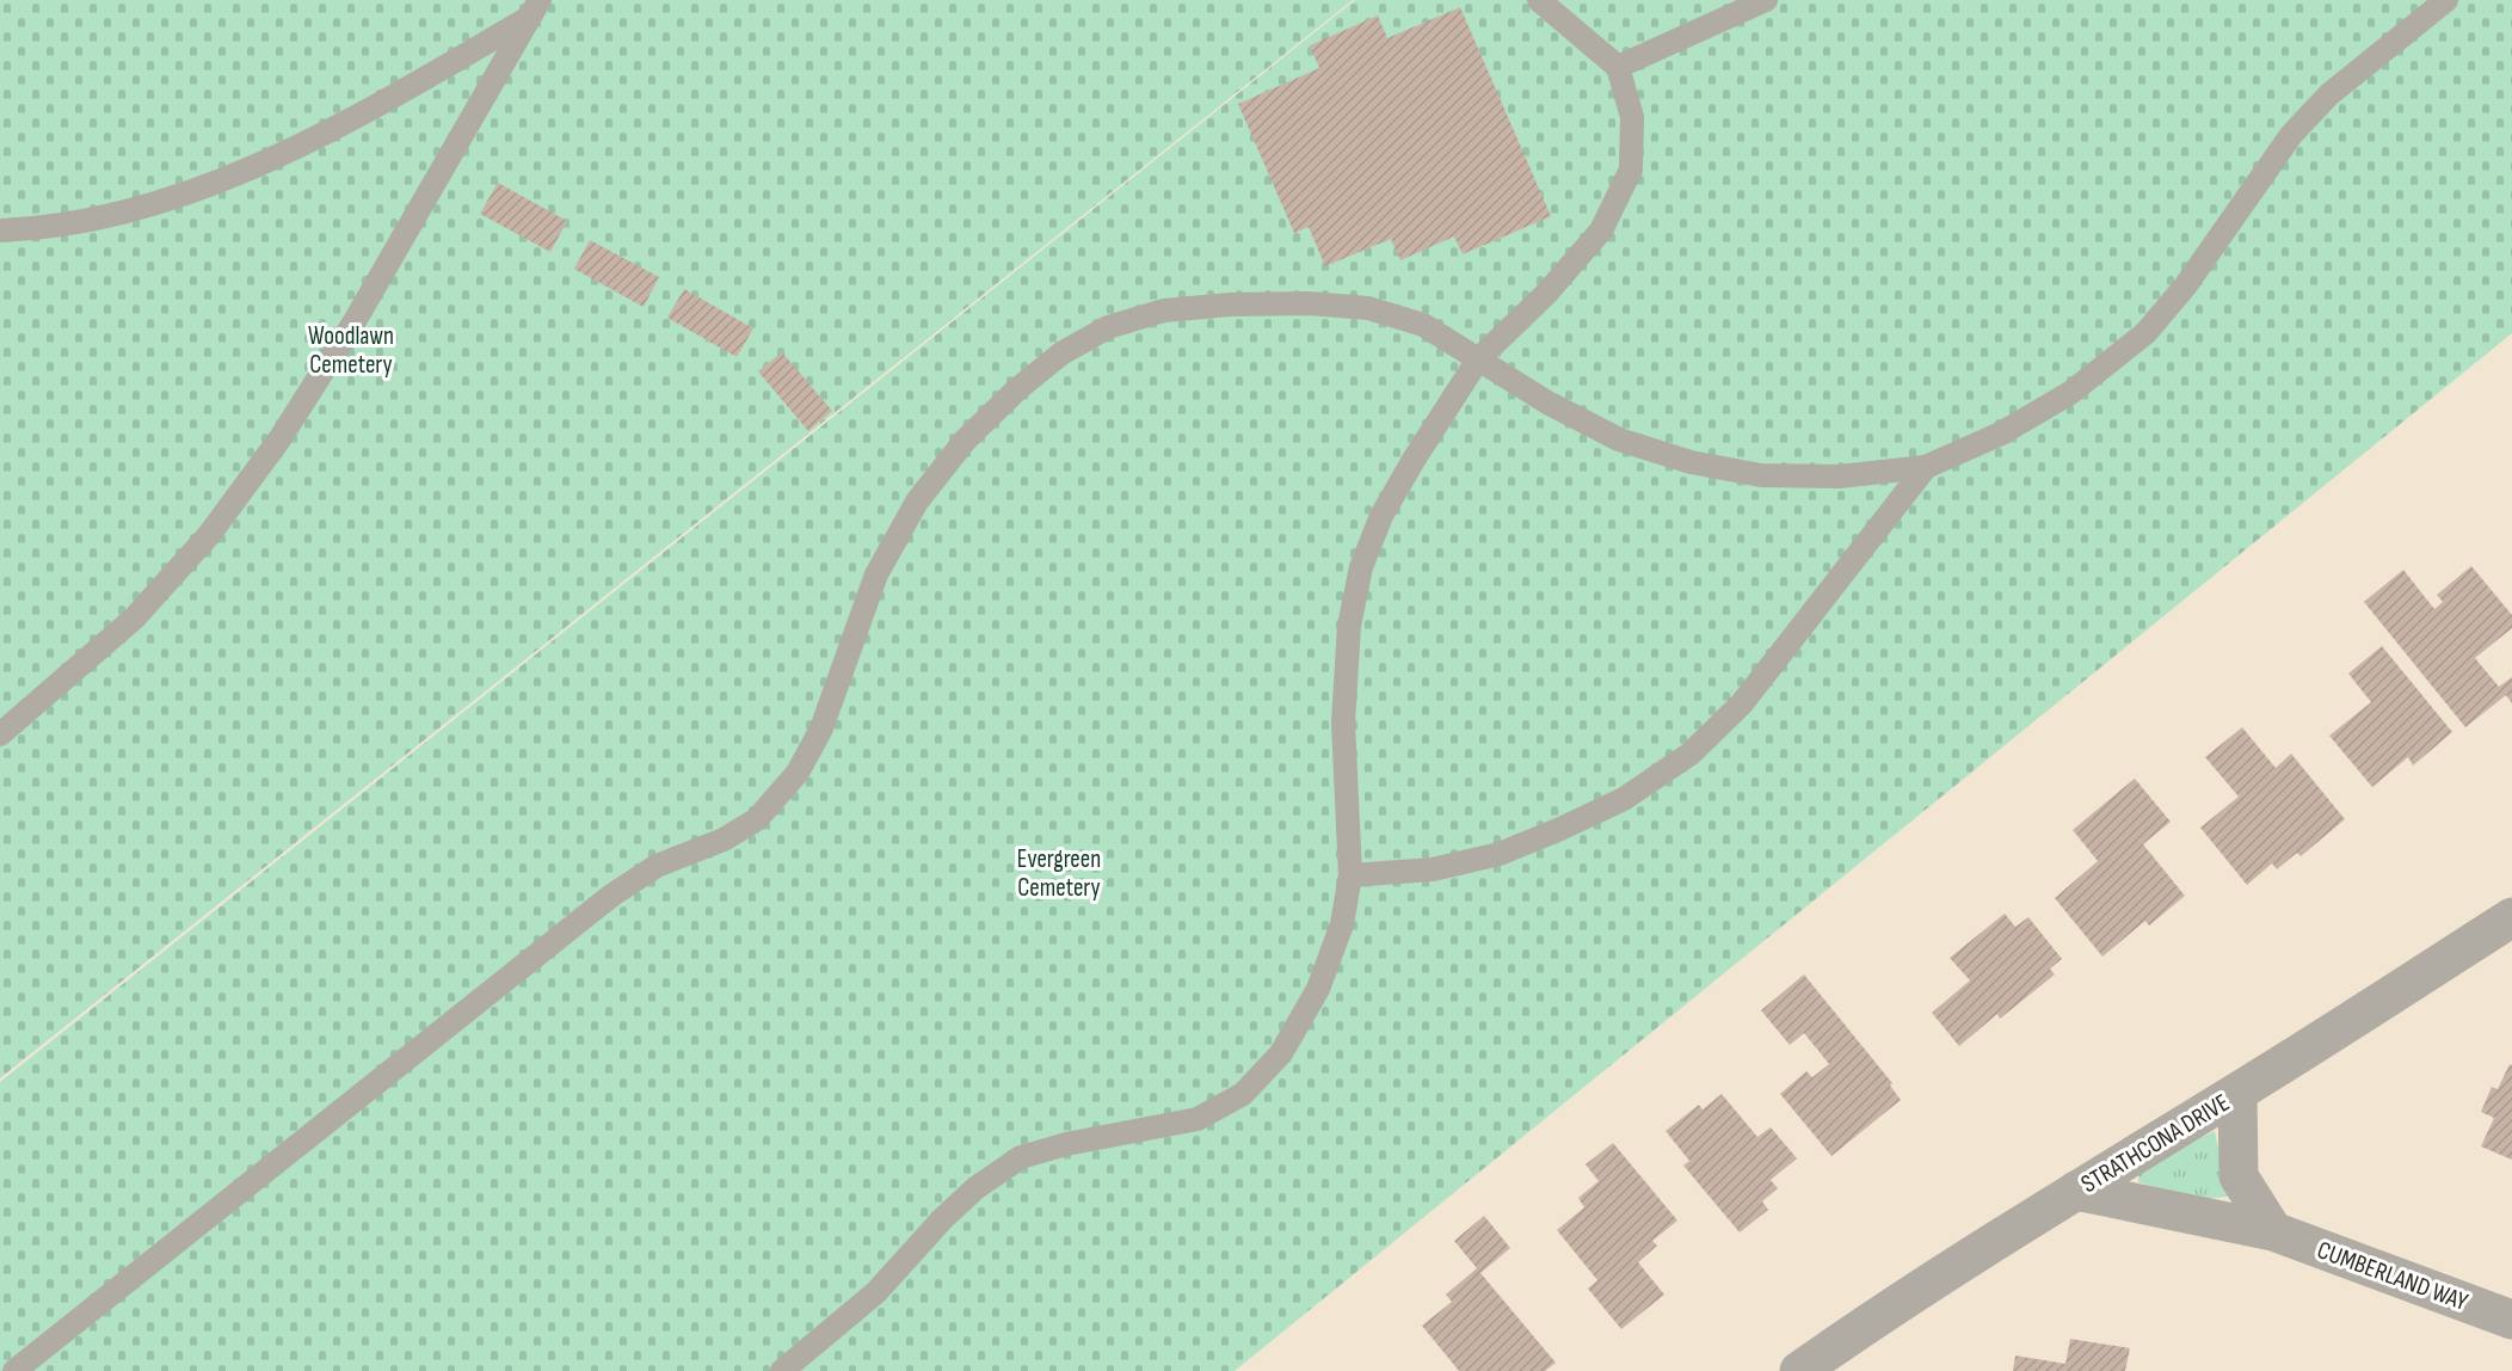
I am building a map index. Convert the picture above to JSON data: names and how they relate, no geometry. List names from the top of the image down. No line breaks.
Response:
{"streets":{"street":["STRATHCONA DRIVE","CUMBERLAND WAY"]},"crossings":[["STRATHCONA DRIVE","CUMBERLAND WAY"]],"parks":["Woodlawn Cemetery","Evergreen Cemetery"]}
